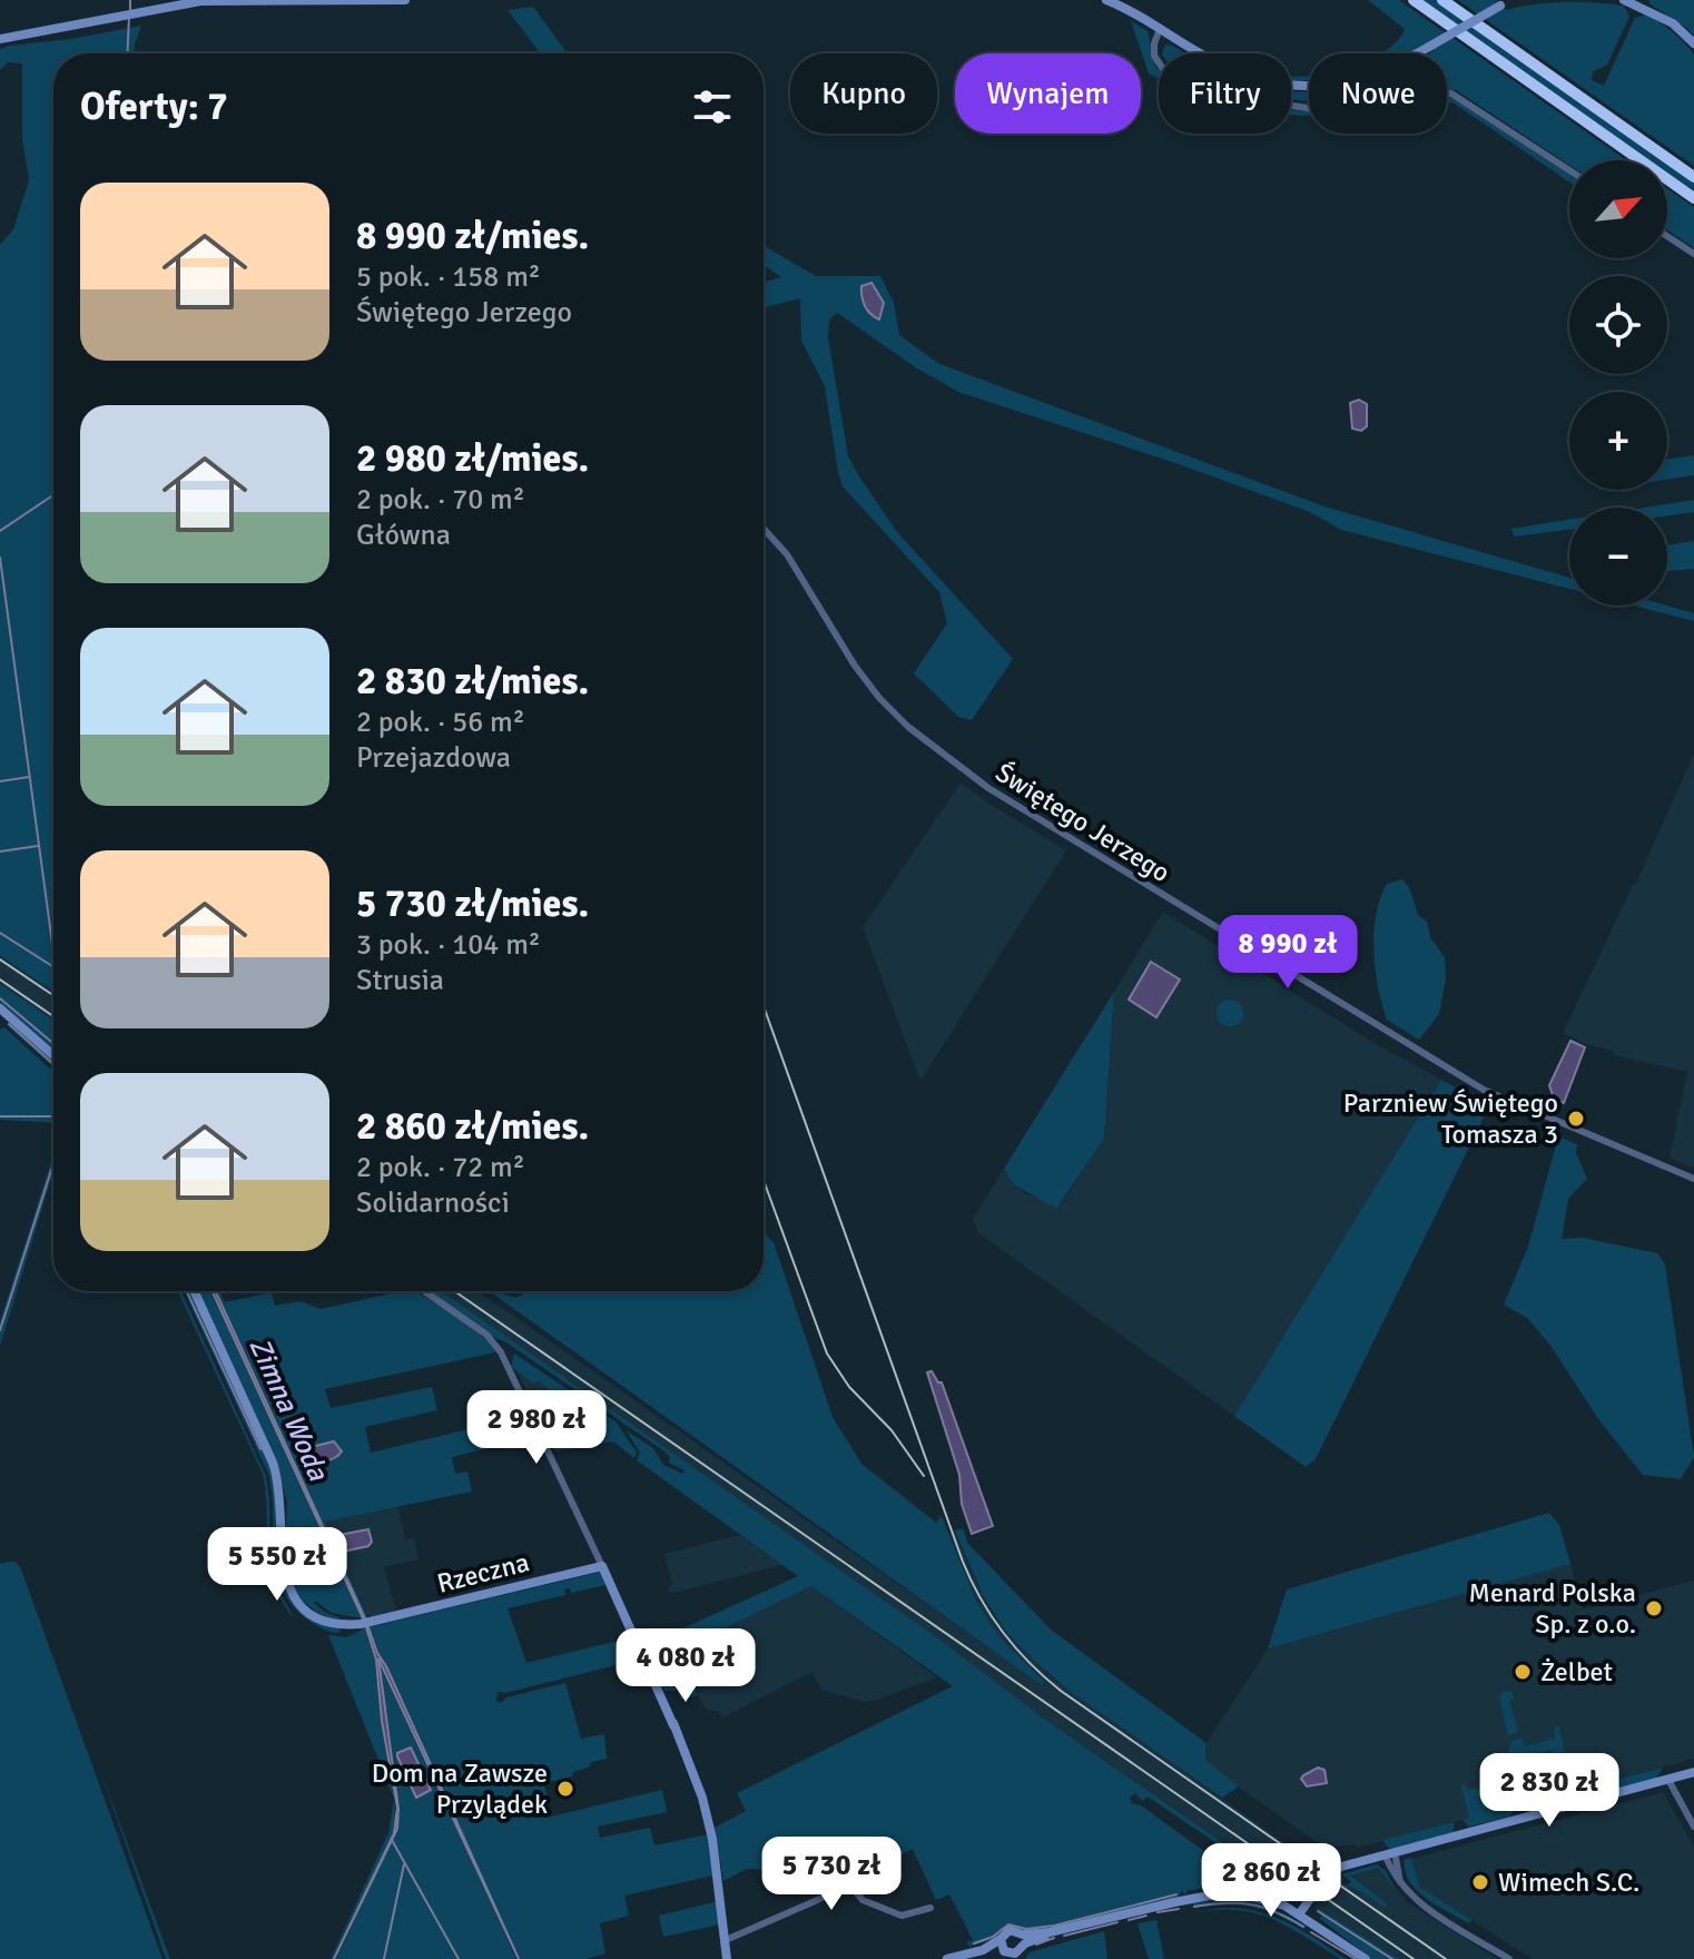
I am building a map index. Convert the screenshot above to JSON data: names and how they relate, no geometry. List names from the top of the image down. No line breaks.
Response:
{"streets":{"street":["Świętego Jerzego","Rzeczna"]},"water":["Zimna Woda"],"places":["Parzniew Świętego Tomasza 3","Menard Polska Sp. z o.o.","Żelbet","Dom na Zawsze Przylądek","Wimech S.C."],"north":"top right","page":{"chip":["Kupno","Wynajem","Filtry","Nowe"],"heading":"Oferty: 7","map_buttons":["+","−"],"list":[{"name":"8 990 zł/mies.","note":"5 pok. · 158 m² · Świętego Jerzego"},{"name":"2 980 zł/mies.","note":"2 pok. · 70 m² · Główna"},{"name":"2 830 zł/mies.","note":"2 pok. · 56 m² · Przejazdowa"},{"name":"5 730 zł/mies.","note":"3 pok. · 104 m² · Strusia"},{"name":"2 860 zł/mies.","note":"2 pok. · 72 m² · Solidarności"}],"price":["8 990 zł","2 980 zł","5 550 zł","4 080 zł","2 830 zł","5 730 zł","2 860 zł"]}}
